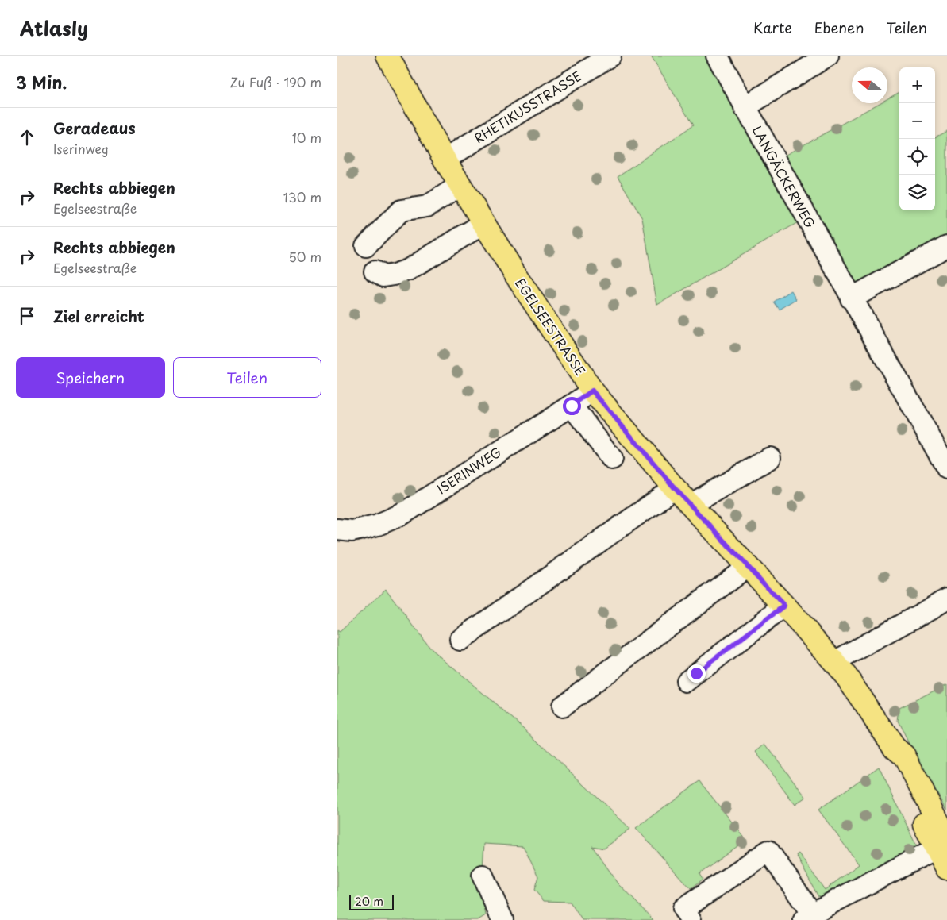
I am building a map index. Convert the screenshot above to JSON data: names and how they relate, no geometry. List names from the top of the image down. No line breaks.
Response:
{"streets":{"main road":["EGELSEESTRASSE"],"street":["RHETIKUSSTRASSE","LANGÄCKERWEG","ISERINWEG"]},"crossings":[["RHETIKUSSTRASSE","EGELSEESTRASSE"],["EGELSEESTRASSE","ISERINWEG"]],"scale_bar":"20 m","north":"left","page":{"header":"Atlasly","nav":["Karte","Ebenen","Teilen"],"heading":["3 Min.","Zu Fuß · 190 m"],"map_buttons":["+","−"],"list":[["Geradeaus","Iserinweg","10 m"],["Rechts abbiegen","Egelseestraße","130 m"],["Rechts abbiegen","Egelseestraße","50 m"],"Ziel erreicht"],"buttons":["Speichern","Teilen"],"scale":"20 m"}}
